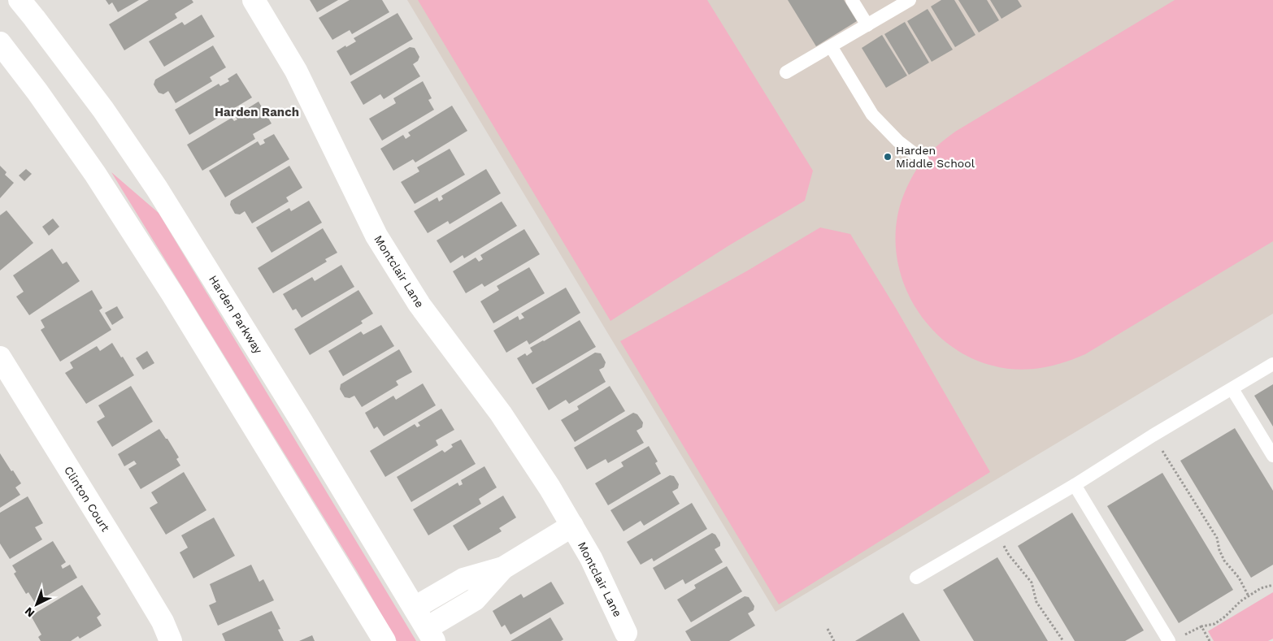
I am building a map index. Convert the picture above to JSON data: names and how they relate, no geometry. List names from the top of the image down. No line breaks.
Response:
{"streets":{"street":["Montclair Lane","Harden Parkway","Clinton Court"]},"districts":["Harden Ranch"],"places":["Harden Middle School"],"north":"bottom left"}
